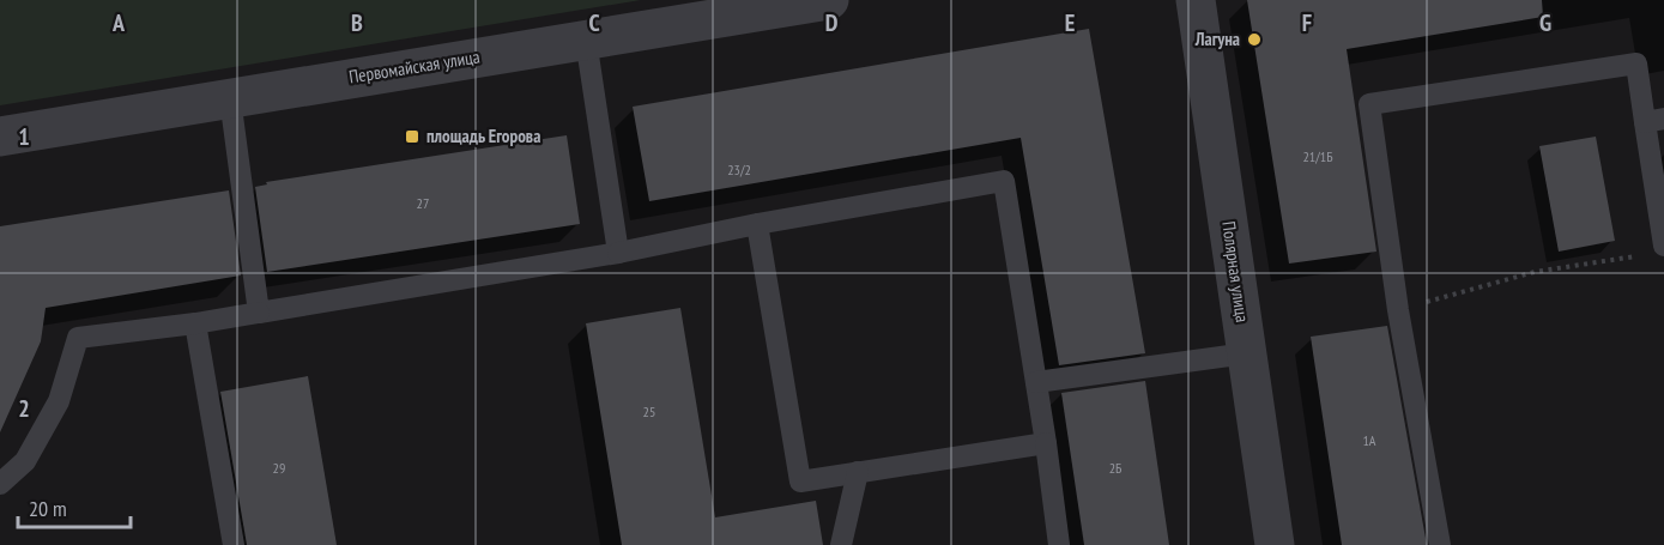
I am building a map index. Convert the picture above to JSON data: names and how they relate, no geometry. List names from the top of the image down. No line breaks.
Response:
{"streets":{"street":["Первомайская улица","Полярная улица"]},"places":{"other":["Лагуна"],"transit":["площадь Егорова"]},"house_numbers":["21/1Б","23/2","27","25","1А","29","2Б"],"scale_bar":"20 m","grid":{"columns":["A","B","C","D","E","F","G"],"rows":["1","2"]}}
